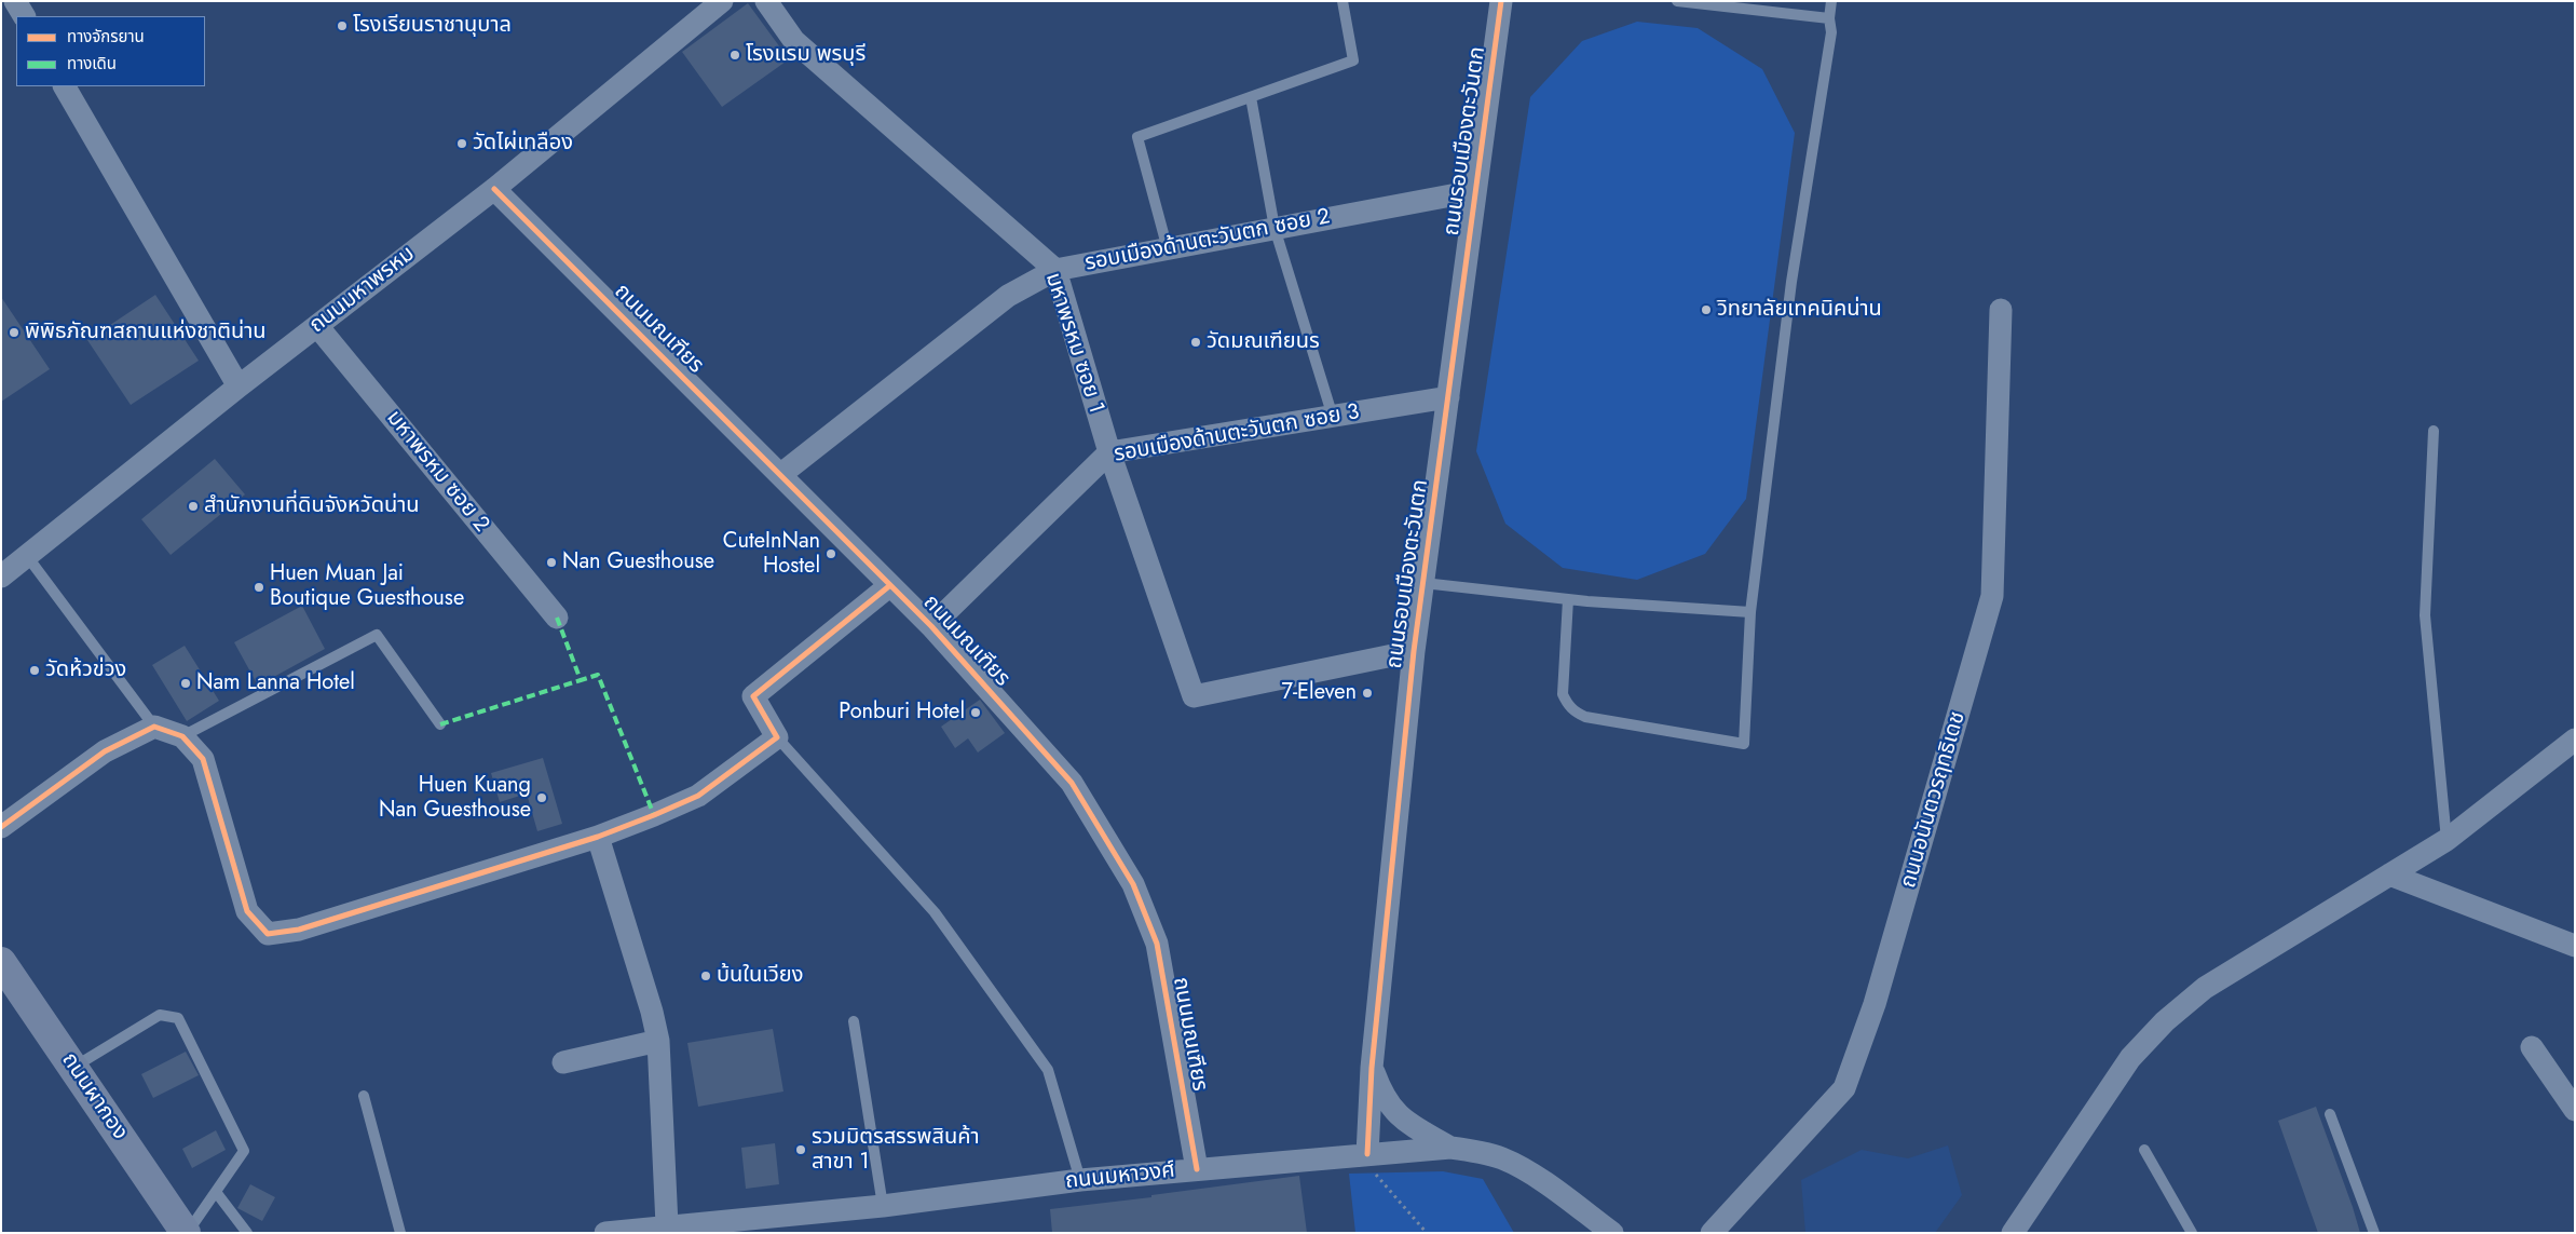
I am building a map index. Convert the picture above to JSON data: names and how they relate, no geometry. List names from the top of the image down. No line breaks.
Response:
{"streets":{"main road":["ถนนผากอง"],"street":["ถนนรอบเมืองตะวันตก","รอบเมืองด้านตะวันตก ซอย 2","ถนนมหาพรหม","ถนนมณเฑียร","มหาพรหม ซอย 1","รอบเมืองด้านตะวันตก ซอย 3","มหาพรหม ซอย 2","ถนนอนันตวรฤทธิเดช","ถนนมหาวงศ์"]},"crossings":[["ถนนรอบเมืองตะวันตก","รอบเมืองด้านตะวันตก ซอย 2"],["ถนนรอบเมืองตะวันตก","มหาพรหม ซอย 1"],["ถนนรอบเมืองตะวันตก","รอบเมืองด้านตะวันตก ซอย 3"],["ถนนรอบเมืองตะวันตก","ถนนมหาวงศ์"],["รอบเมืองด้านตะวันตก ซอย 2","ถนนมณเฑียร"],["รอบเมืองด้านตะวันตก ซอย 2","มหาพรหม ซอย 1"],["ถนนมหาพรหม","ถนนมณเฑียร"],["ถนนมหาพรหม","มหาพรหม ซอย 2"],["ถนนมณเฑียร","รอบเมืองด้านตะวันตก ซอย 3"],["ถนนมณเฑียร","ถนนมหาวงศ์"],["มหาพรหม ซอย 1","รอบเมืองด้านตะวันตก ซอย 3"]],"places":["โรงเรียนราชานุบาล","โรงแรม พรบุรี","วัดไผ่เทลือง","วิทยาลัยเทคนิคน่าน","พิพิธภัณฑสถานแห่งชาติน่าน","วัดมณเฑียนร","สำนักงานที่ดินจังหวัดน่าน","CuteInNan Hostel","Nan Guesthouse","Huen Muan Jai Boutique Guesthouse","วัดห้วข่วง","Nam Lanna Hotel","7-Eleven","Ponburi Hotel","Huen Kuang Nan Guesthouse","บ้นในเวียง","รวมมิตรสรรพสินค้า สาขา 1"],"legend":["ทางจักรยาน","ทางเดิน"]}
